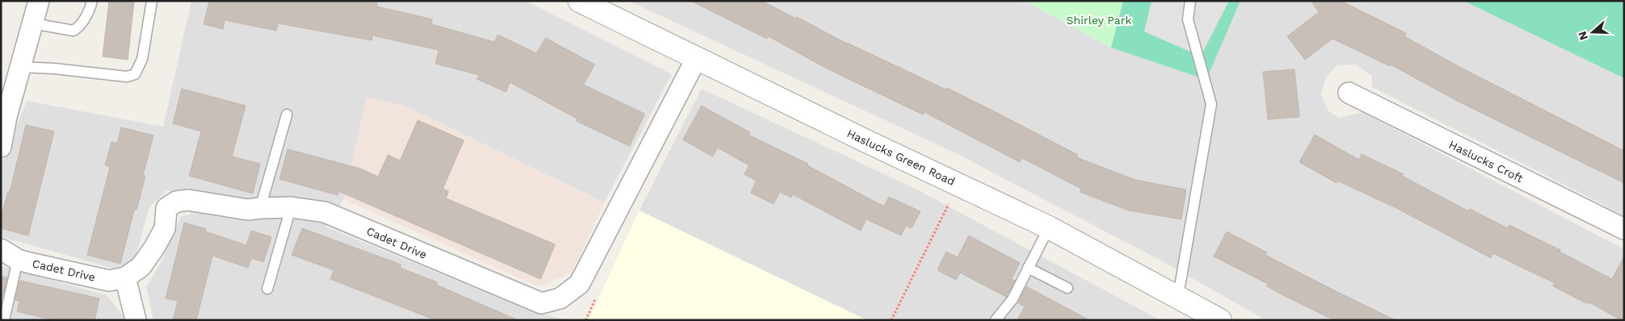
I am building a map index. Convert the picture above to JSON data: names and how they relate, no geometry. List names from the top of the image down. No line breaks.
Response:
{"streets":{"street":["Haslucks Green Road","Haslucks Croft","Cadet Drive"]},"crossings":[["Haslucks Green Road","Cadet Drive"]],"parks":["Shirley Park"],"north":"left"}
